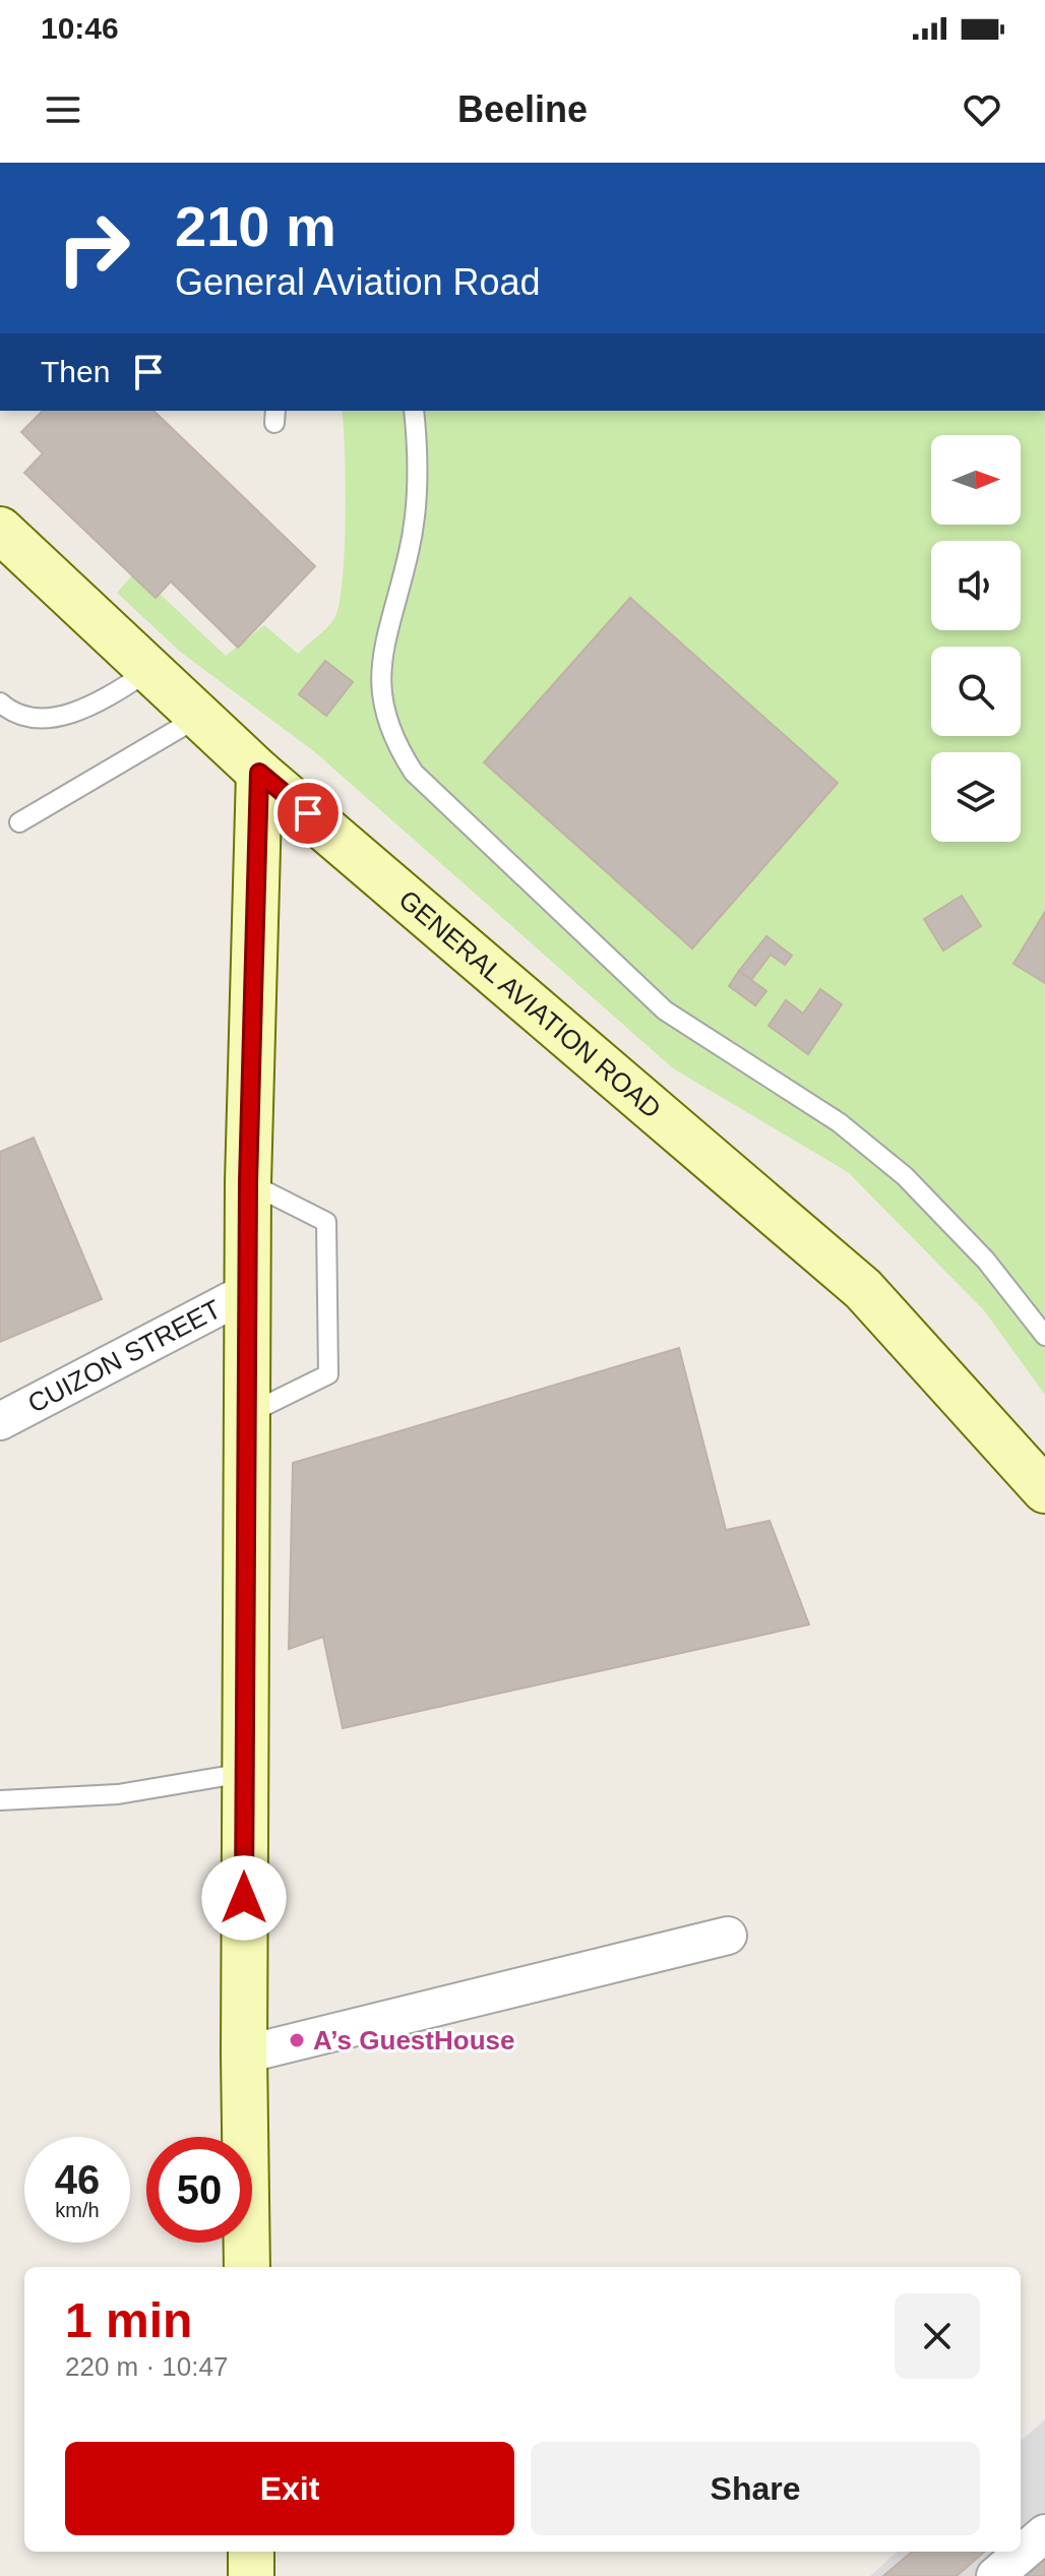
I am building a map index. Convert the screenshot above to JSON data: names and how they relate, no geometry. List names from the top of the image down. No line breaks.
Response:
{"streets":{"main road":["GENERAL AVIATION ROAD"],"street":["CUIZON STREET"]},"places":["A’s GuestHouse"],"north":"right","page":{"status":"10:46","header":"Beeline","turn":["210 m","General Aviation Road"],"then":"Then","speed":"46 km/h","limit":"50","heading":["1 min","220 m · 10:47"],"buttons":["Exit","Share"]}}
